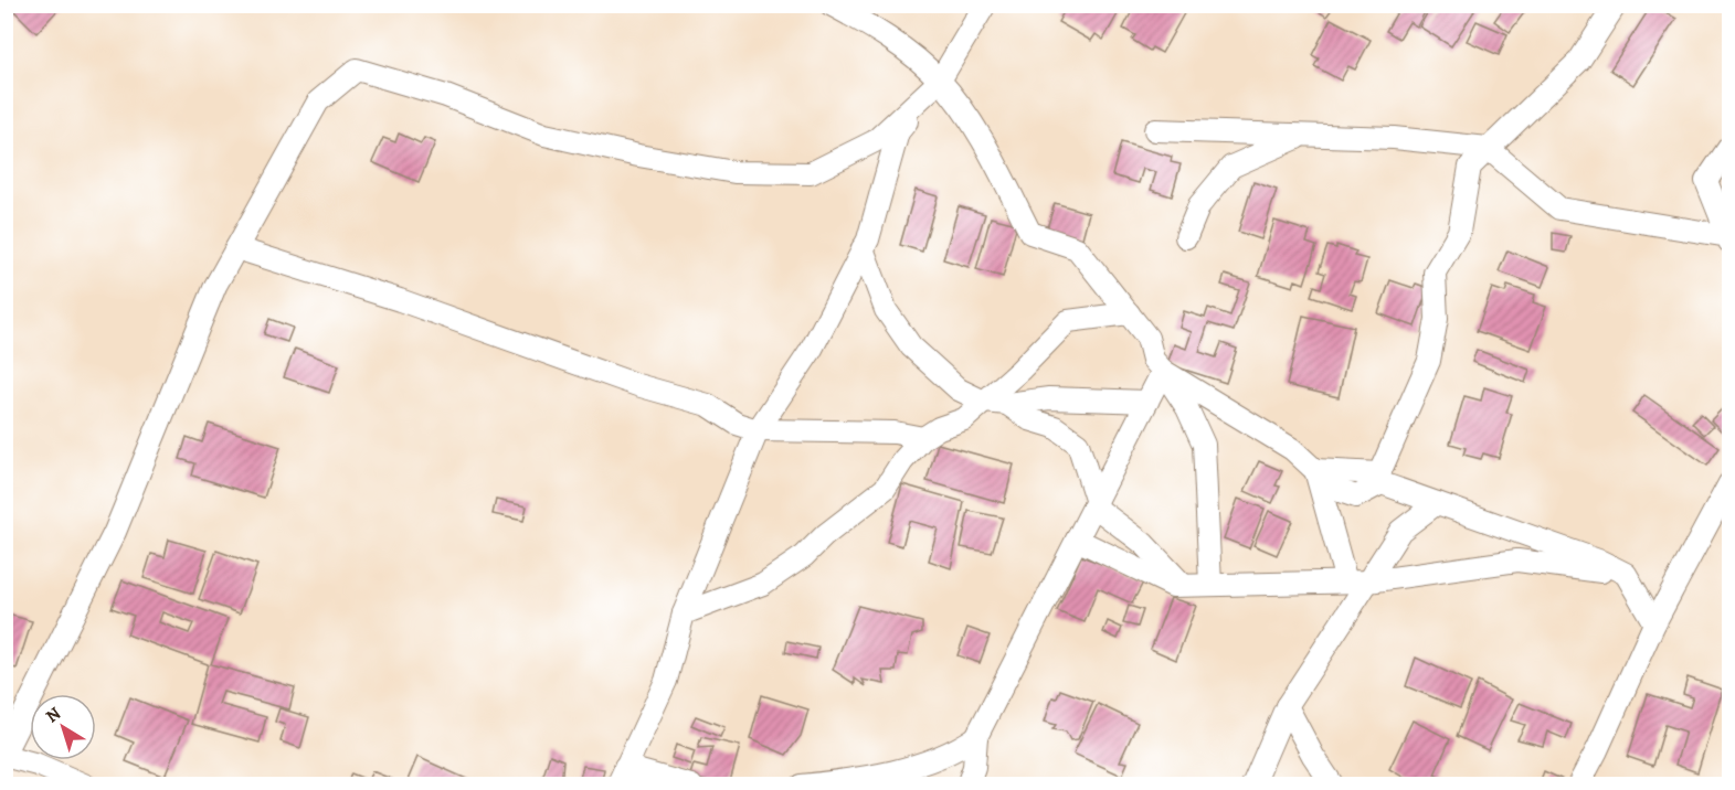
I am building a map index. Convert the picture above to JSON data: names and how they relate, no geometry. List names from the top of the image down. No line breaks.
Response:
{"north":"top left"}
